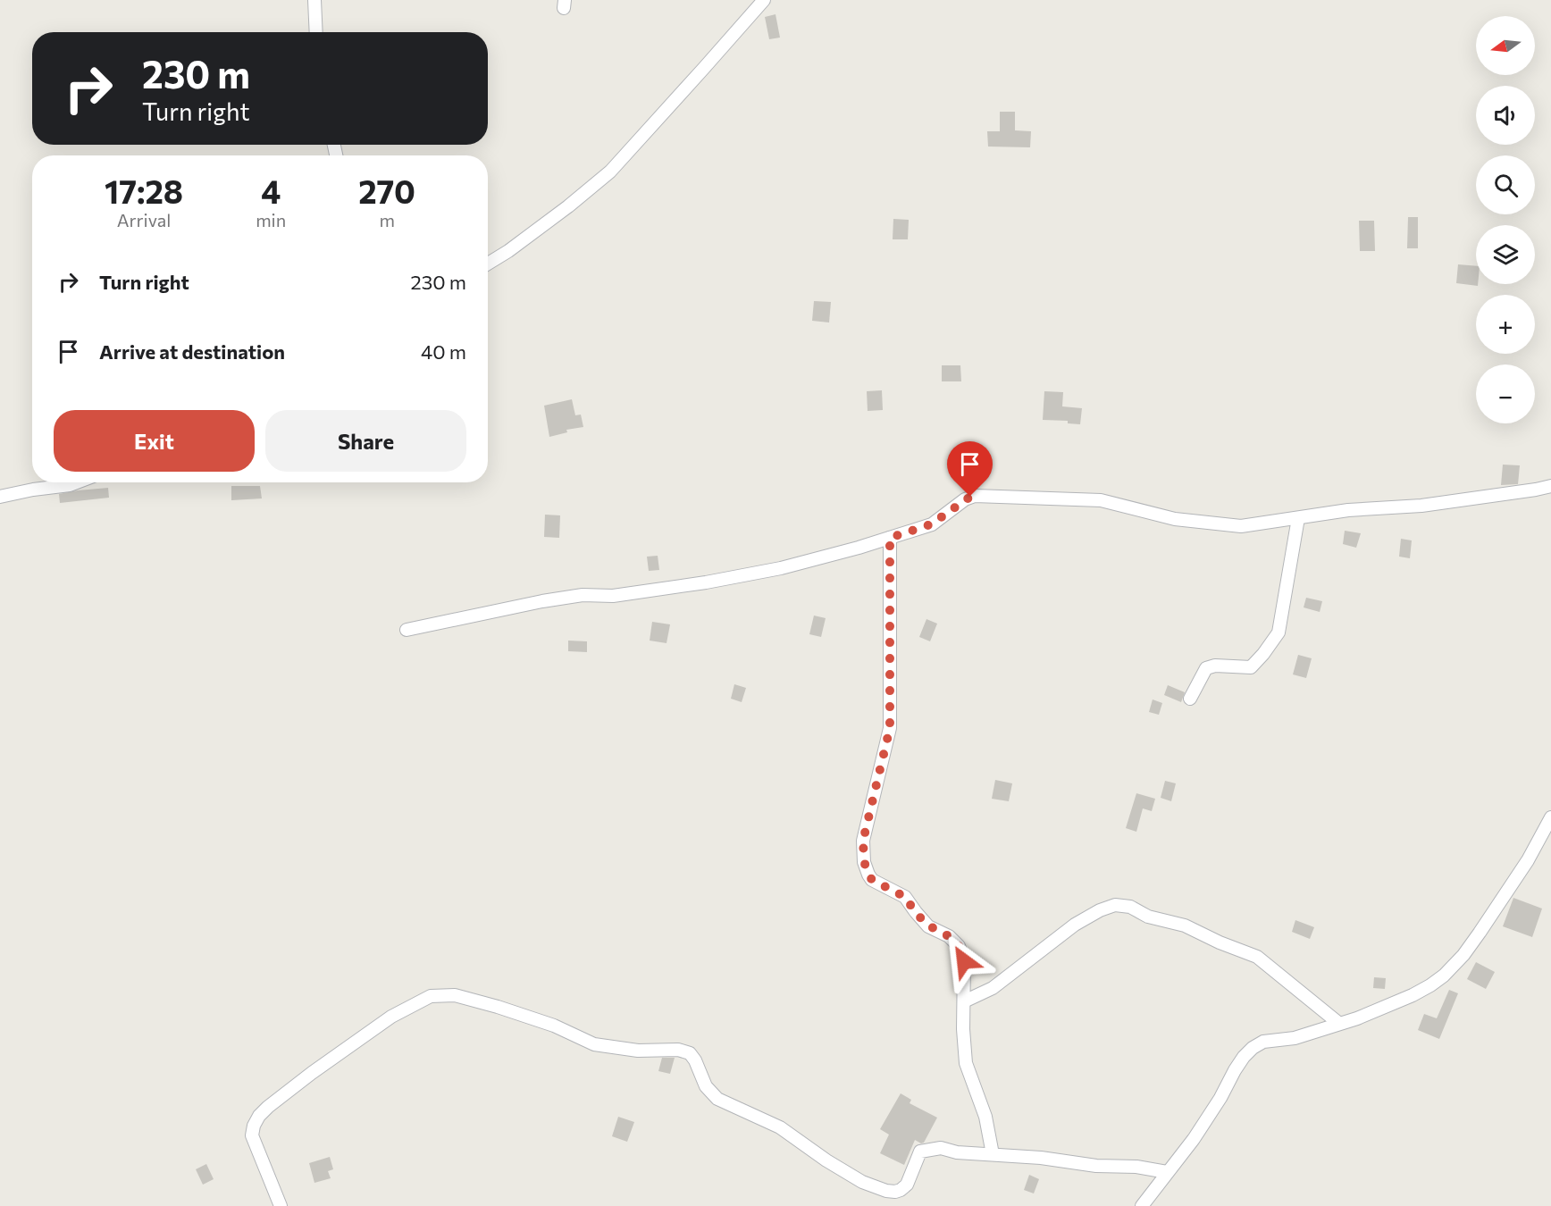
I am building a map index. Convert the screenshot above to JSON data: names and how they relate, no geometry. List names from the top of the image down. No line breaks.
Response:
{"north":"left","page":{"map_buttons":["+","−"],"turn":["230 m","Turn right"],"eta":["17:28","Arrival","4","min","270","m"],"list":[{"name":"Turn right","value":"230 m"},{"name":"Arrive at destination","value":"40 m"}],"buttons":["Exit","Share"]}}
